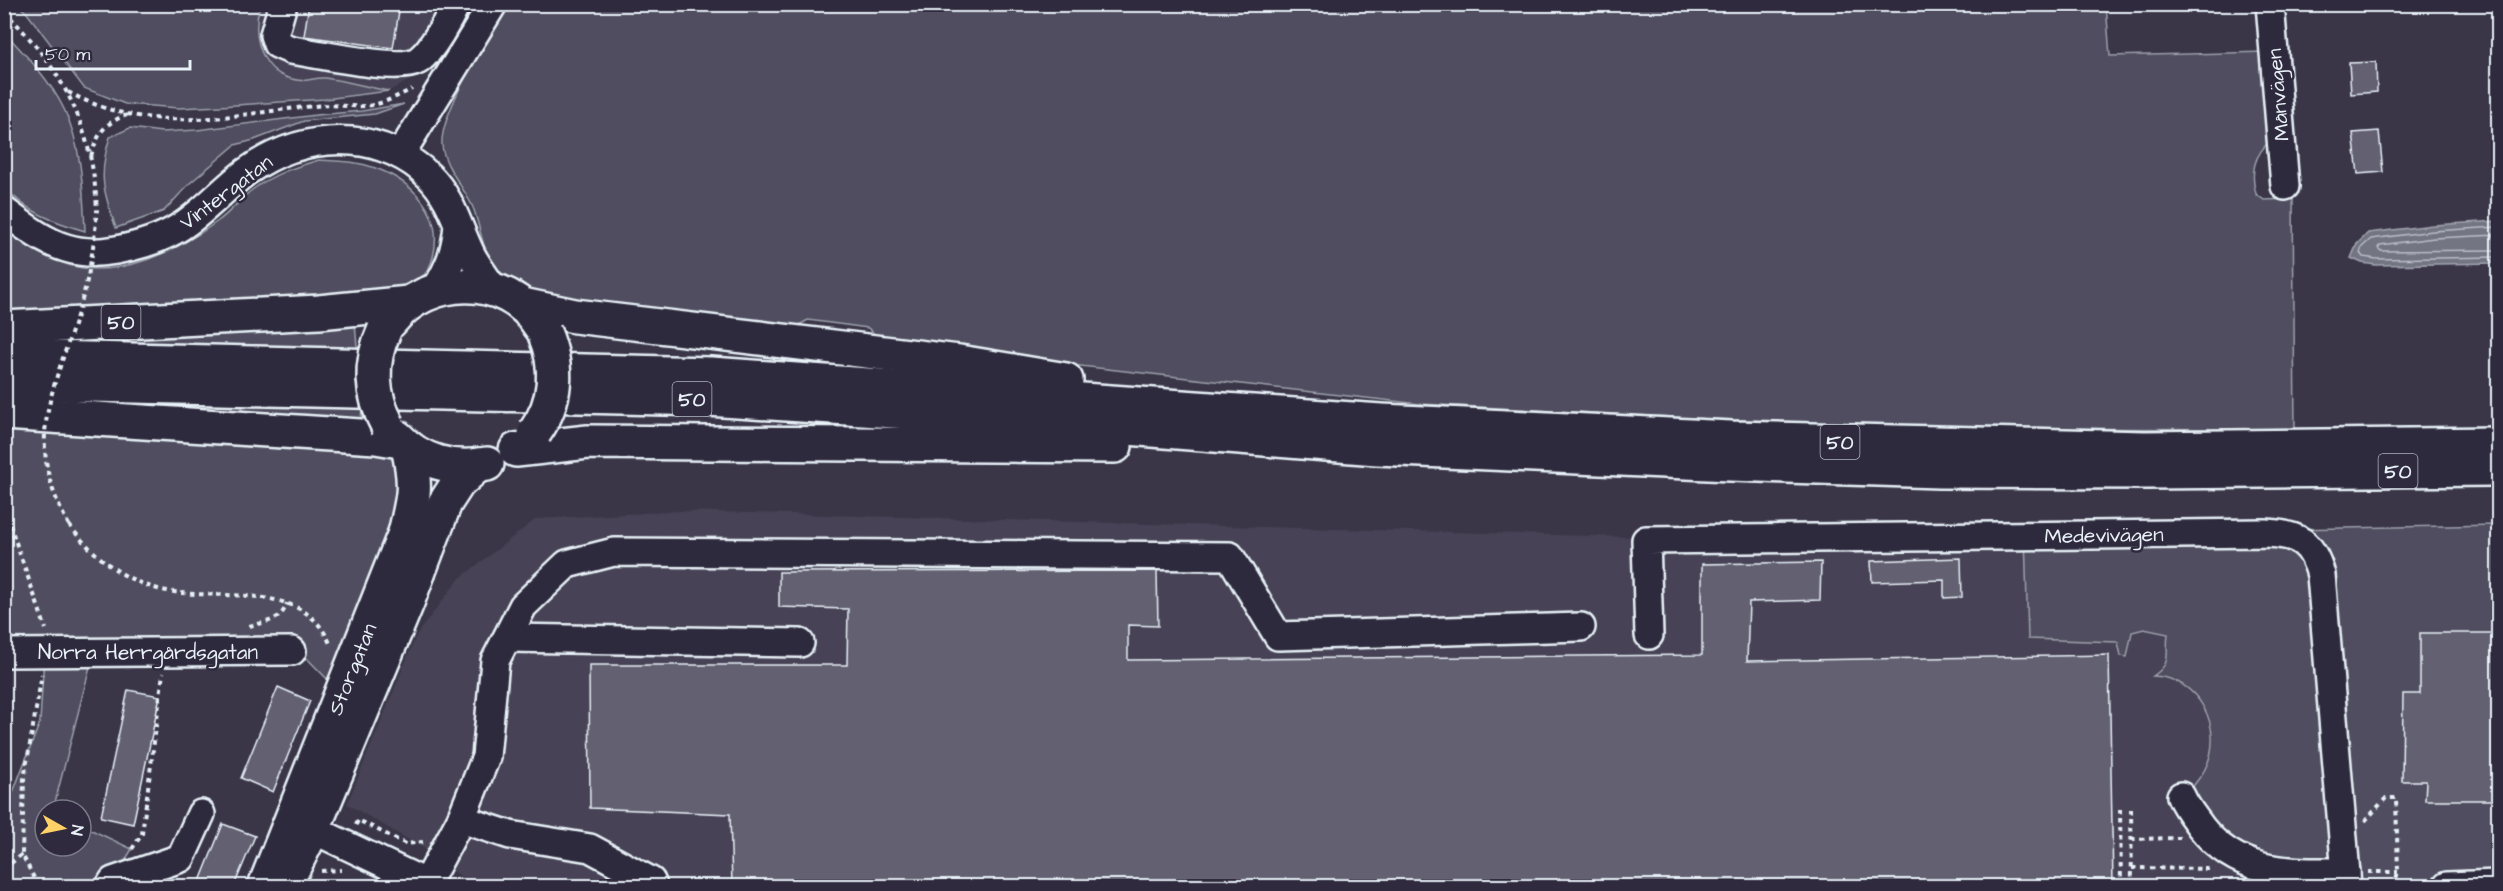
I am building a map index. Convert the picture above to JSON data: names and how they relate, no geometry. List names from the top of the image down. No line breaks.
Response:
{"streets":{"main road":["50","Storgatan"],"street":["Månvägen","Vintergatan","Medevivägen","Norra Herrgårdsgatan"]},"crossings":[["Vintergatan","50"],["Vintergatan","Storgatan"],["50","Storgatan"]],"scale_bar":"50 m","north":"right"}
